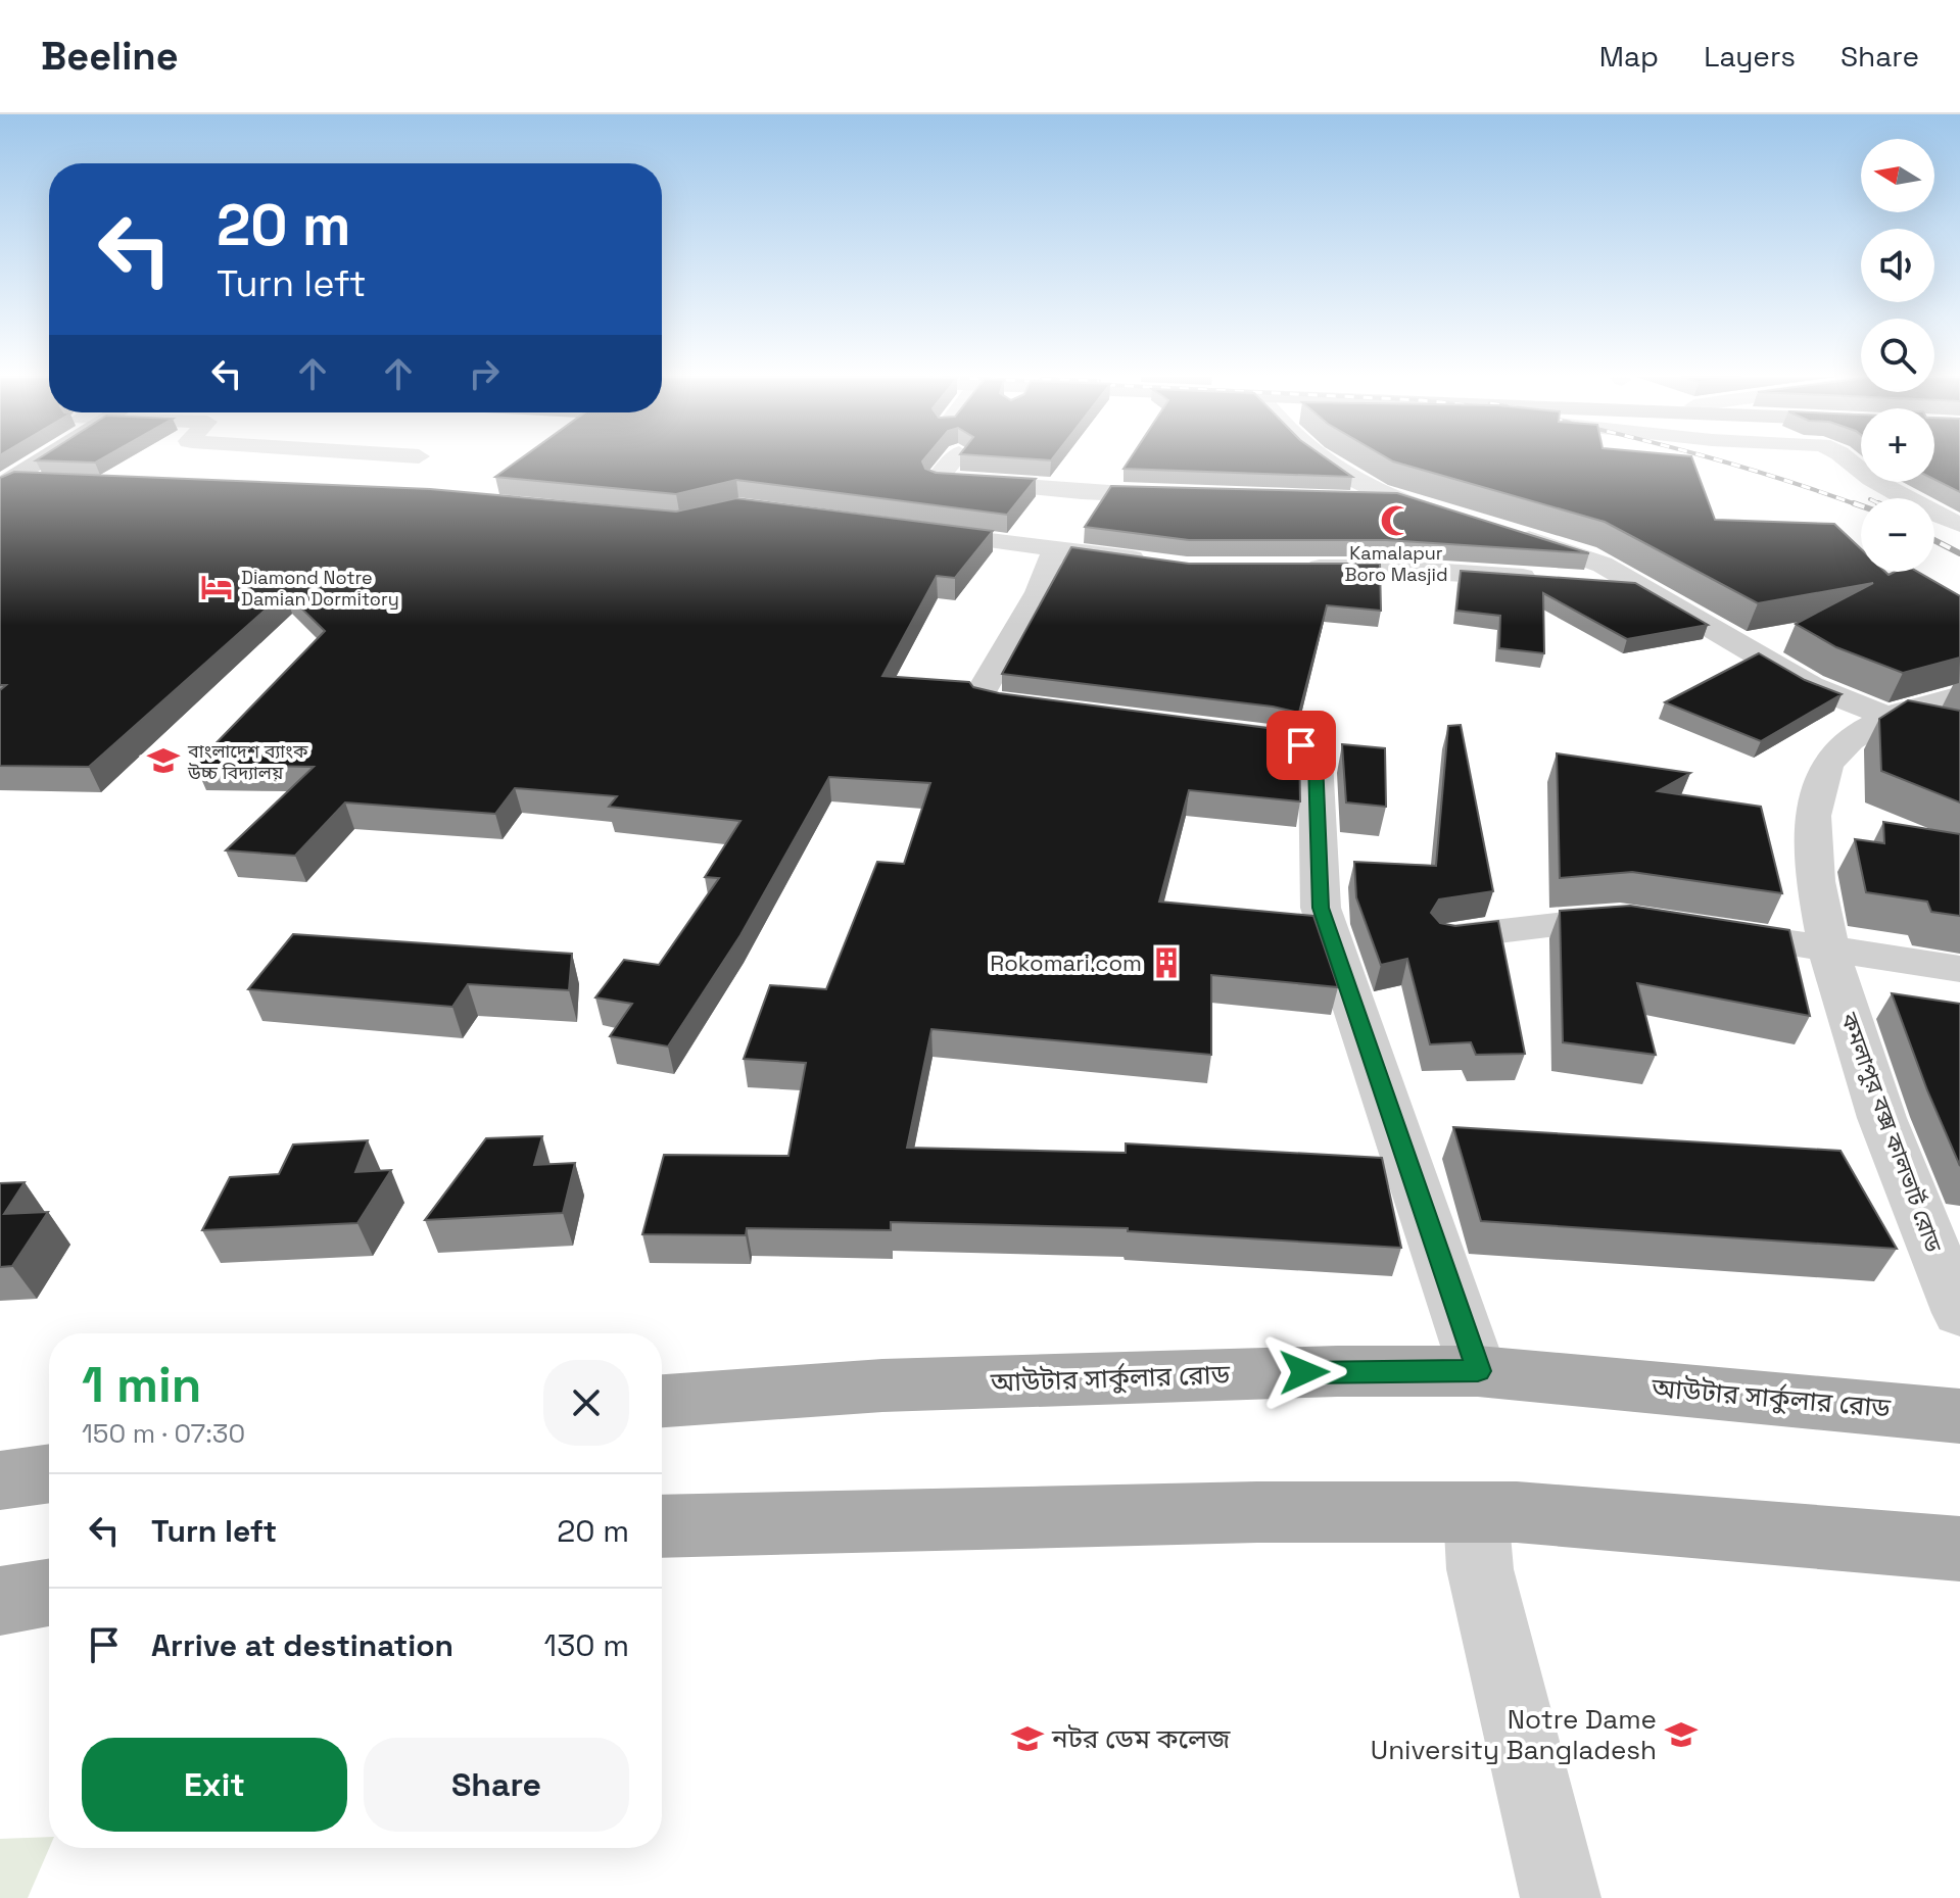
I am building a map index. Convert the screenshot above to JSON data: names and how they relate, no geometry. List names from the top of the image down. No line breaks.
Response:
{"streets":{"main road":["আউটার সার্কুলার রোড"],"street":["কমলাপুর বক্স কালভার্ট রোড"]},"places":{"mosque":["Kamalapur Boro Masjid"],"hotel":["Diamond Notre Damian Dormitory"],"school or university":["বাংলাদেশ ব্যাংক উচ্চ বিদ্যালয়","Notre Dame University Bangladesh","নটর ডেম কলেজ"],"building":["Rokomari.com"]},"north":"left","page":{"header":"Beeline","nav":["Map","Layers","Share"],"map_buttons":["+","−"],"turn":["20 m","Turn left"],"heading":["1 min","150 m · 07:30"],"list":[{"name":"Turn left","value":"20 m"},{"name":"Arrive at destination","value":"130 m"}],"buttons":["Exit","Share"]}}
